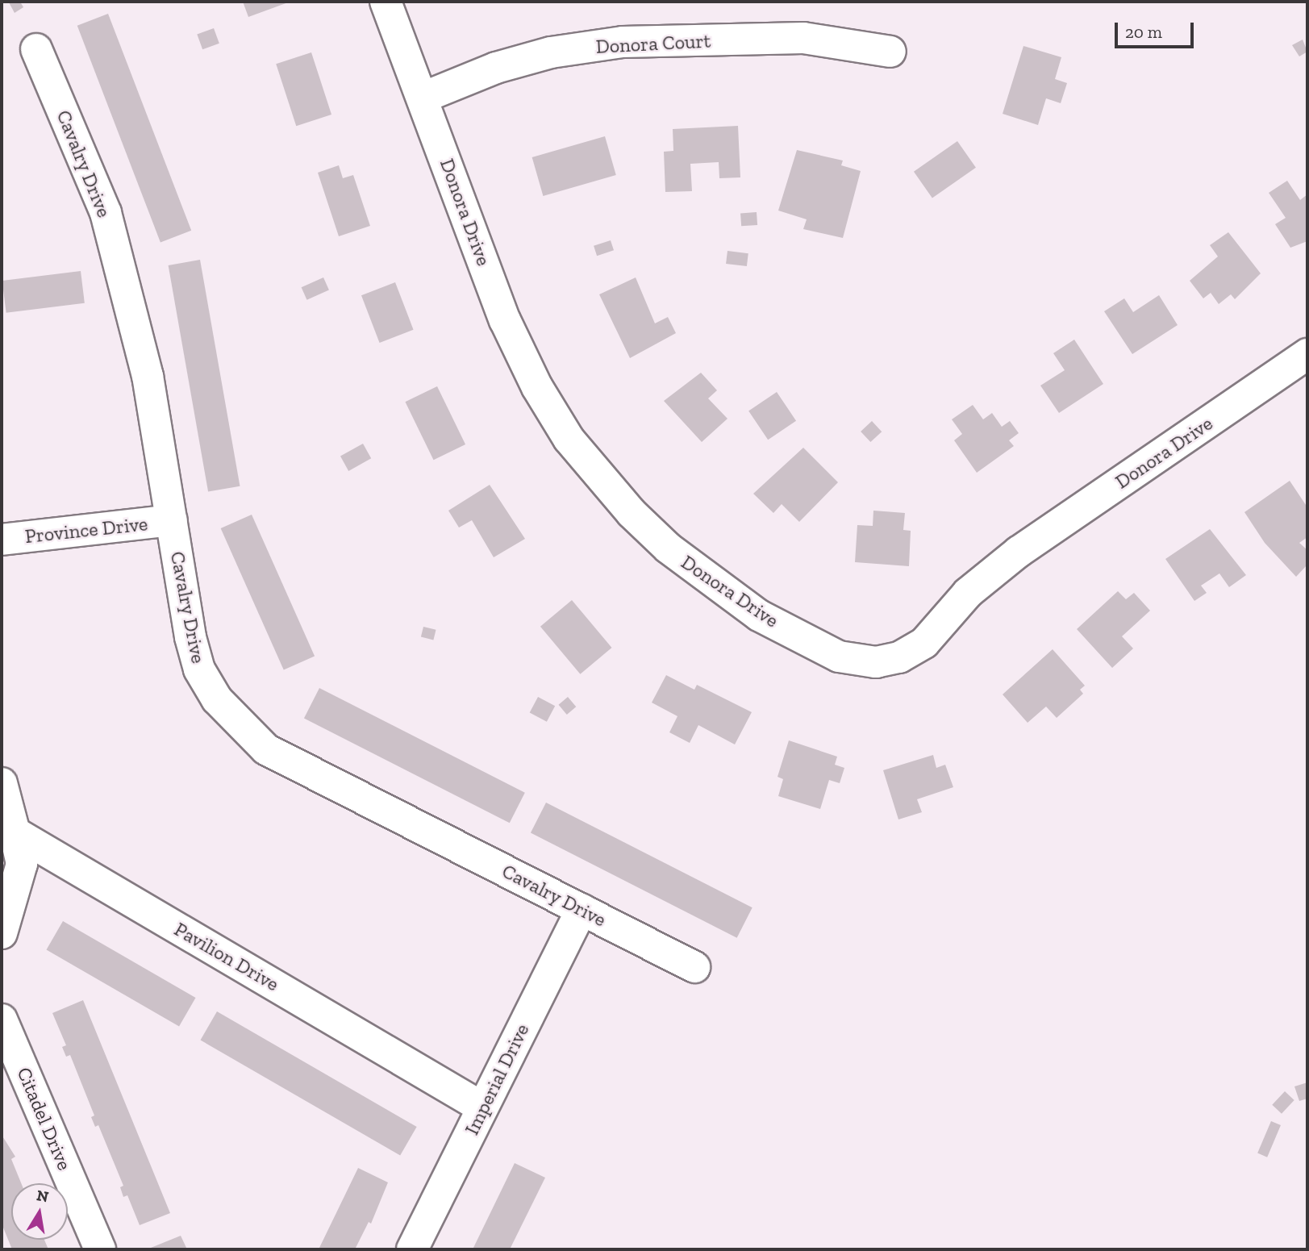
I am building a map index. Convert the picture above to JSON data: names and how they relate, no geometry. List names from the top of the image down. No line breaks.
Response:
{"streets":{"street":["Donora Court","Cavalry Drive","Donora Drive","Province Drive","Pavilion Drive","Imperial Drive","Citadel Drive"]},"crossings":[["Donora Court","Donora Drive"],["Cavalry Drive","Province Drive"],["Cavalry Drive","Imperial Drive"],["Pavilion Drive","Imperial Drive"]],"scale_bar":"20 m","north":"top"}
